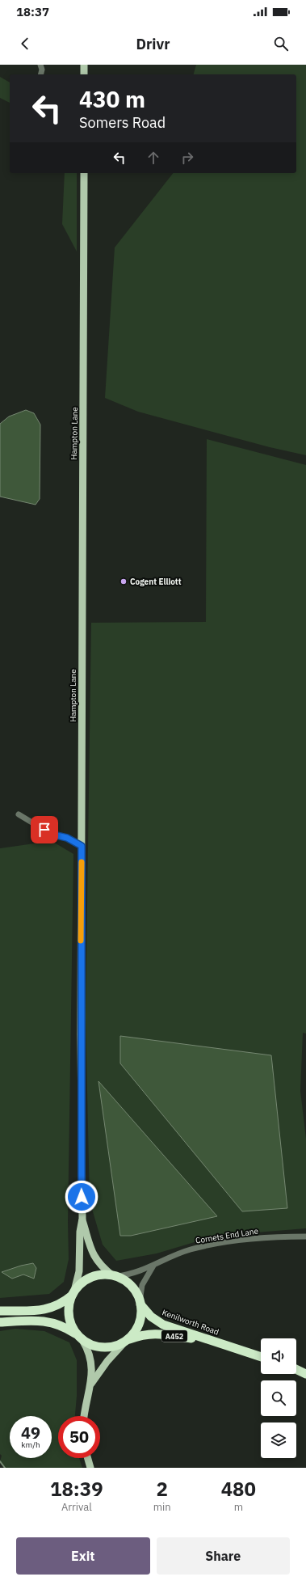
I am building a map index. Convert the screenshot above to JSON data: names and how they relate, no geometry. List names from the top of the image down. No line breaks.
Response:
{"streets":{"highway":["Kenilworth Road","A452"],"main road":["Hampton Lane"],"street":["Cornets End Lane"]},"crossings":[["Hampton Lane","Cornets End Lane"],["Hampton Lane","Kenilworth Road"],["Cornets End Lane","Kenilworth Road"]],"places":["Cogent Elliott"],"page":{"status":"18:37","header":"Drivr","turn":["430 m","Somers Road"],"speed":"49 km/h","limit":"50","eta":["18:39","Arrival","2","min","480","m"],"buttons":["Exit","Share"]}}
